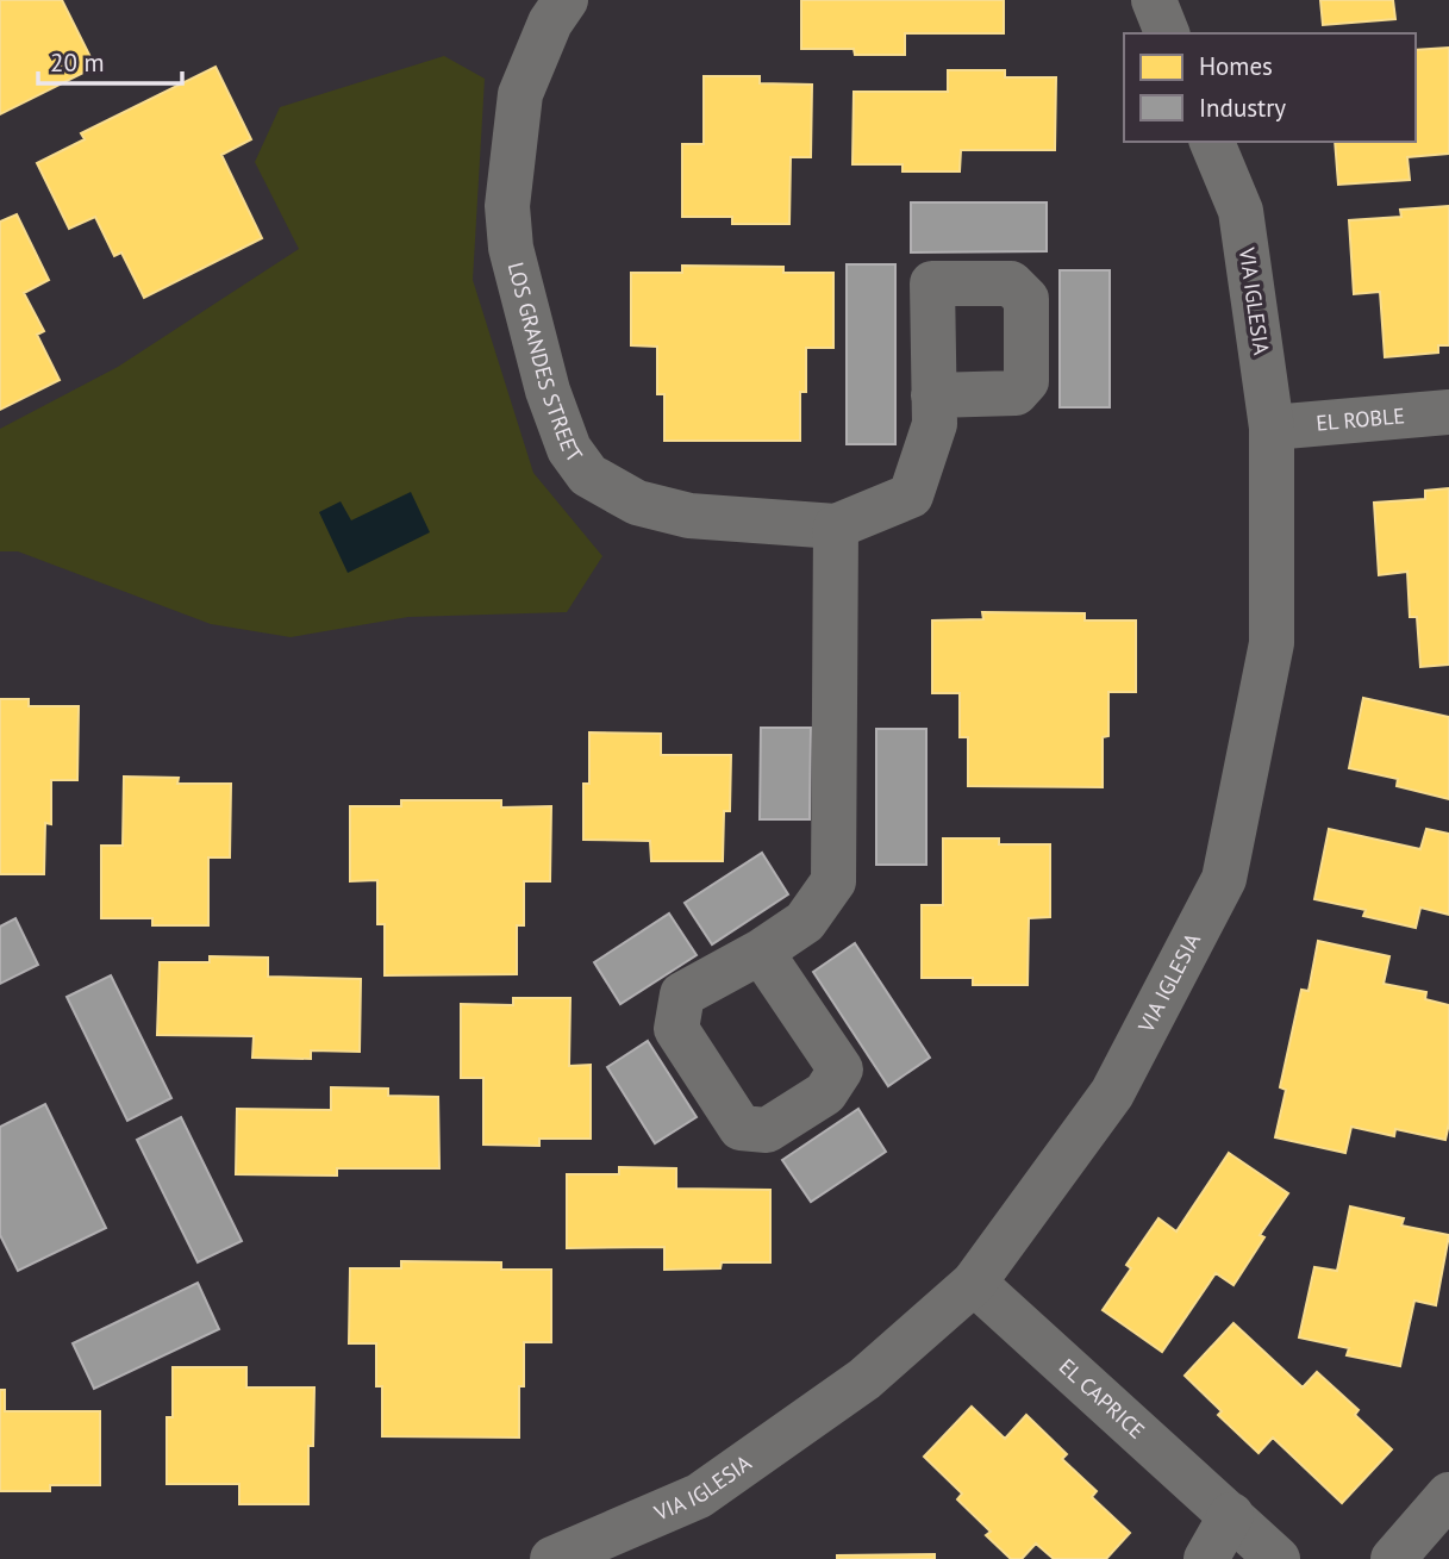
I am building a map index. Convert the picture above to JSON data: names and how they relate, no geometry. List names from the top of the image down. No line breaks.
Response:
{"streets":{"street":["VIA IGLESIA","LOS GRANDES STREET","EL ROBLE","EL CAPRICE"]},"crossings":[["VIA IGLESIA","EL ROBLE"],["VIA IGLESIA","EL CAPRICE"]],"legend":["Homes","Industry"],"scale_bar":"20 m"}
